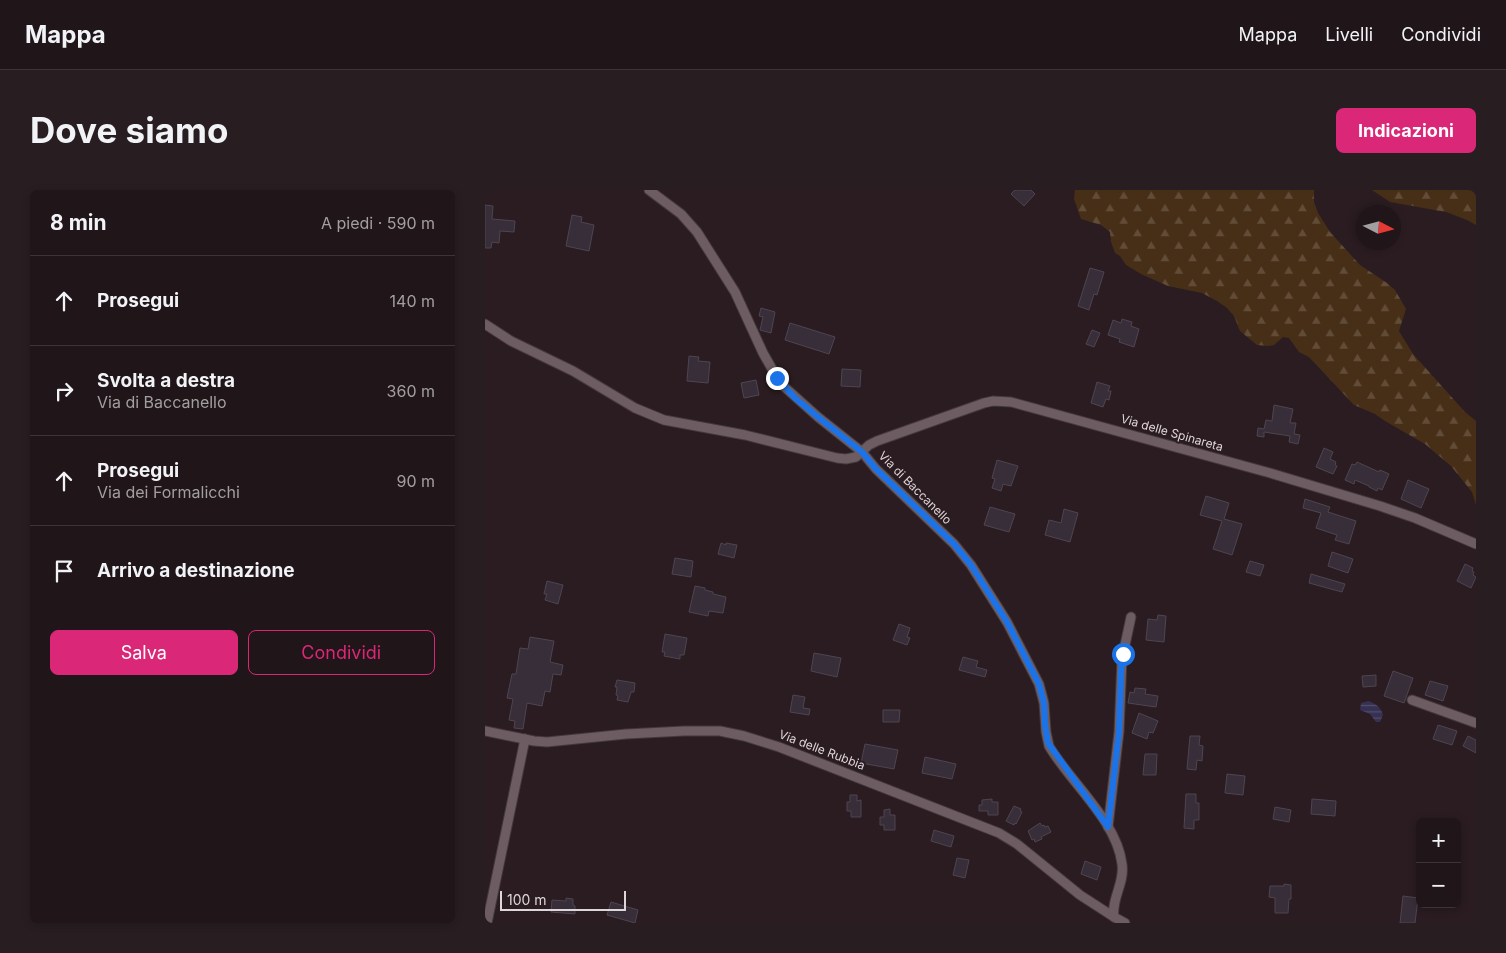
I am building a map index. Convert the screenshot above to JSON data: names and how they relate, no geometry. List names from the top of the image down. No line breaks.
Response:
{"streets":{"street":["Via delle Spinareta","Via di Baccanello","Via delle Rubbia"]},"crossings":[["Via delle Spinareta","Via di Baccanello"],["Via di Baccanello","Via delle Rubbia"]],"scale_bar":"100 m","north":"right","page":{"header":"Mappa","nav":["Mappa","Livelli","Condividi"],"buttons":["Indicazioni",["Salva","Condividi"]],"title":"Dove siamo","heading":["8 min","A piedi · 590 m"],"list":[["Prosegui","140 m"],["Svolta a destra","Via di Baccanello","360 m"],["Prosegui","Via dei Formalicchi","90 m"],"Arrivo a destinazione"],"map_buttons":["+","−"],"scale":"100 m"}}
